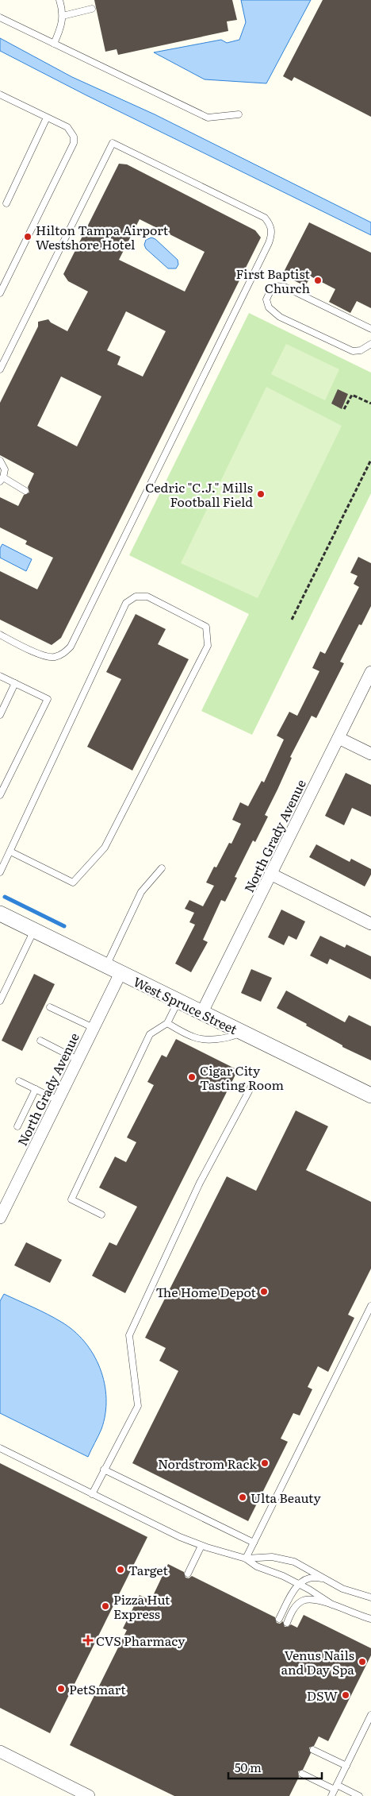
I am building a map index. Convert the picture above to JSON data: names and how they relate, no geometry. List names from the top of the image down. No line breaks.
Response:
{"streets":{"street":["North Grady Avenue","West Spruce Street"]},"crossings":[["North Grady Avenue","West Spruce Street"]],"places":{"other":["Hilton Tampa Airport Westshore Hotel","First Baptist Church","Cedric \"C.J.\" Mills Football Field","Cigar City Tasting Room","The Home Depot","Nordstrom Rack","Ulta Beauty","Target","Pizza Hut Express","Venus Nails and Day Spa","PetSmart","DSW"],"health":["CVS Pharmacy"]},"scale_bar":"50 m"}
